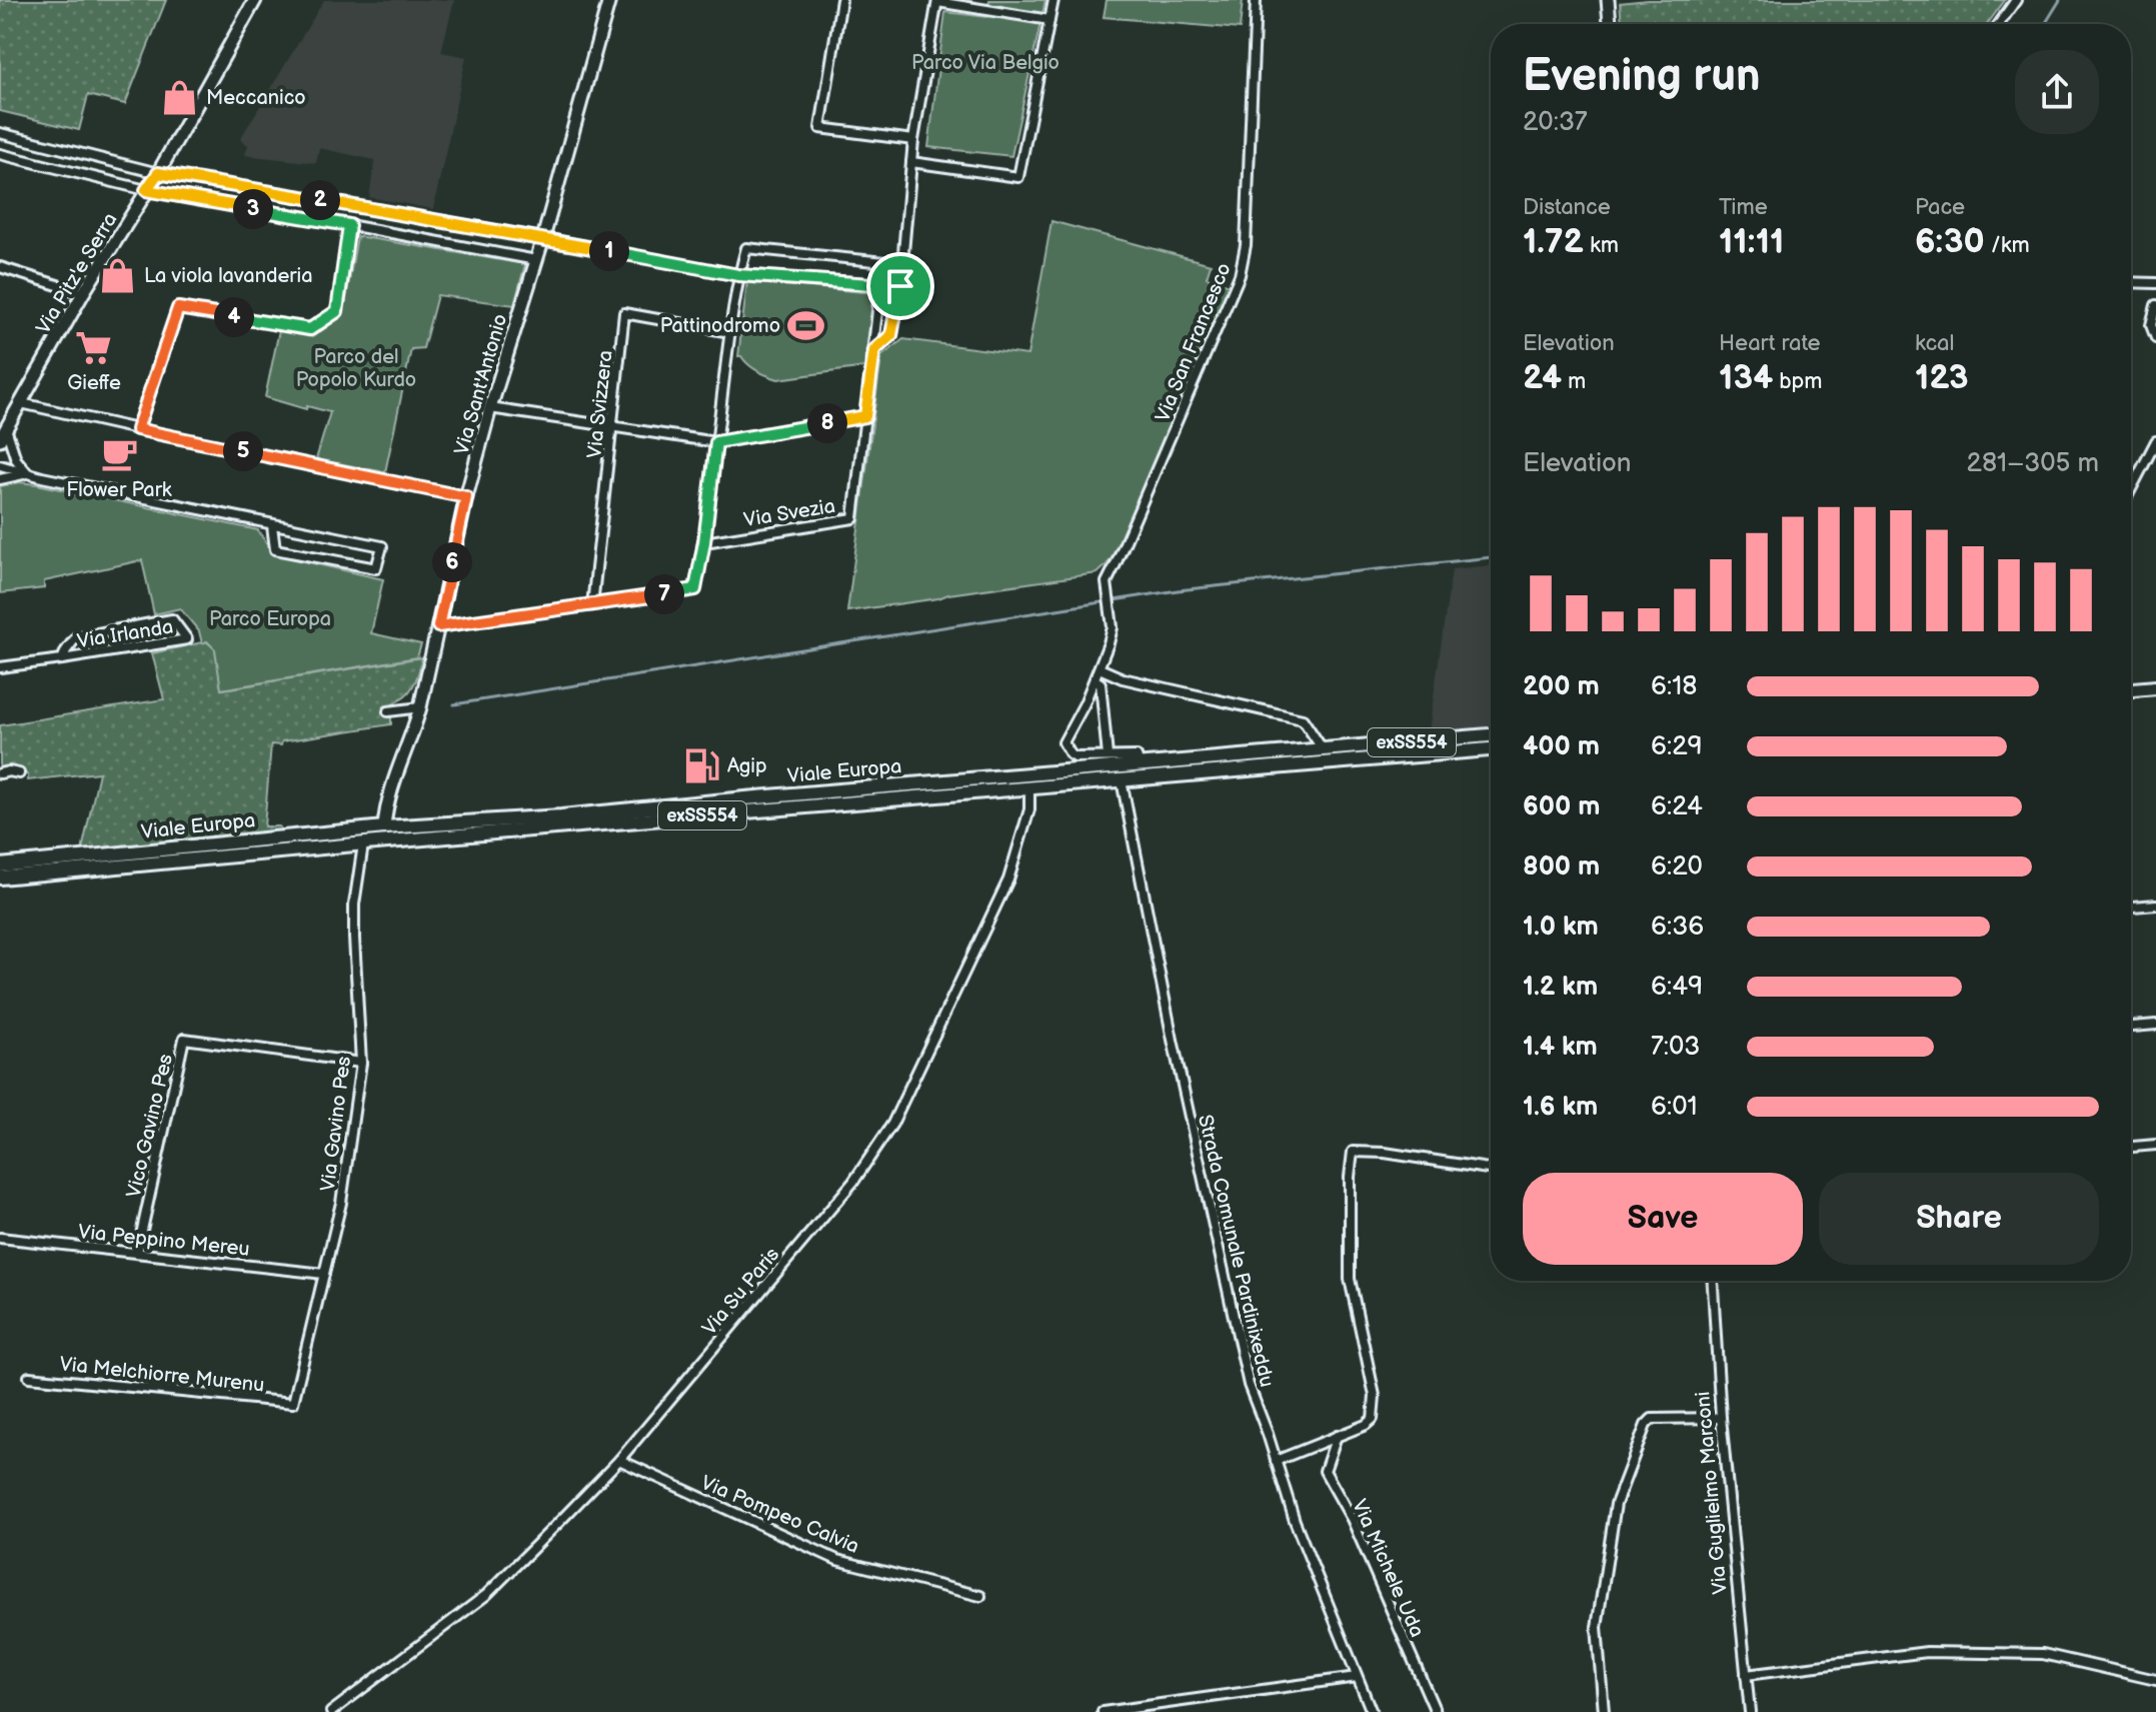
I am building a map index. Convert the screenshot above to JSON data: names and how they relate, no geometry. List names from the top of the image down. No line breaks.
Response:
{"streets":{"main road":["exSS554","Viale Europa"],"street":["Via Pitz'e Serra","Via San Francesco","Via Sant'Antonio","Via Svizzera","Via Svezia","Via Irlanda","Via Gavino Pes","Vico Gavino Pes","Via Peppino Mereu","Strada Comunale Pardinixeddu","Via Su Paris","Via Melchiorre Murenu","Via Guglielmo Marconi","Via Pompeo Calvia","Via Michele Uda"]},"crossings":[["Via San Francesco","Viale Europa"],["Via Sant'Antonio","Viale Europa"],["Viale Europa","Via Gavino Pes"],["Viale Europa","Strada Comunale Pardinixeddu"],["Viale Europa","Via Su Paris"],["Via Gavino Pes","Vico Gavino Pes"],["Via Gavino Pes","Via Peppino Mereu"],["Via Gavino Pes","Via Melchiorre Murenu"],["Vico Gavino Pes","Via Peppino Mereu"],["Via Su Paris","Via Pompeo Calvia"]],"parks":["Parco Via Belgio","Parco del Popolo Kurdo","Parco Europa"],"places":{"shop":["Meccanico","La viola lavanderia"],"sports":["Pattinodromo"],"supermarket":["Gieffe"],"cafe":["Flower Park"],"fuel station":["Agip"]},"page":{"heading":["Evening run","20:37"],"stats":[["Distance","1.72 km"],["Time","11:11"],["Pace","6:30 /km"],["Elevation","24 m"],["Heart rate","134 bpm"],["kcal","123"]],"pins":["2","3","1","4","8","5","6","7"],"chart":["Elevation","281–305 m"],"list":[{"name":"200 m","note":"6:18"},{"name":"400 m","note":"6:29"},{"name":"600 m","note":"6:24"},{"name":"800 m","note":"6:20"},{"name":"1.0 km","note":"6:36"},{"name":"1.2 km","note":"6:49"},{"name":"1.4 km","note":"7:03"},{"name":"1.6 km","note":"6:01"}],"buttons":["Save","Share"]}}
